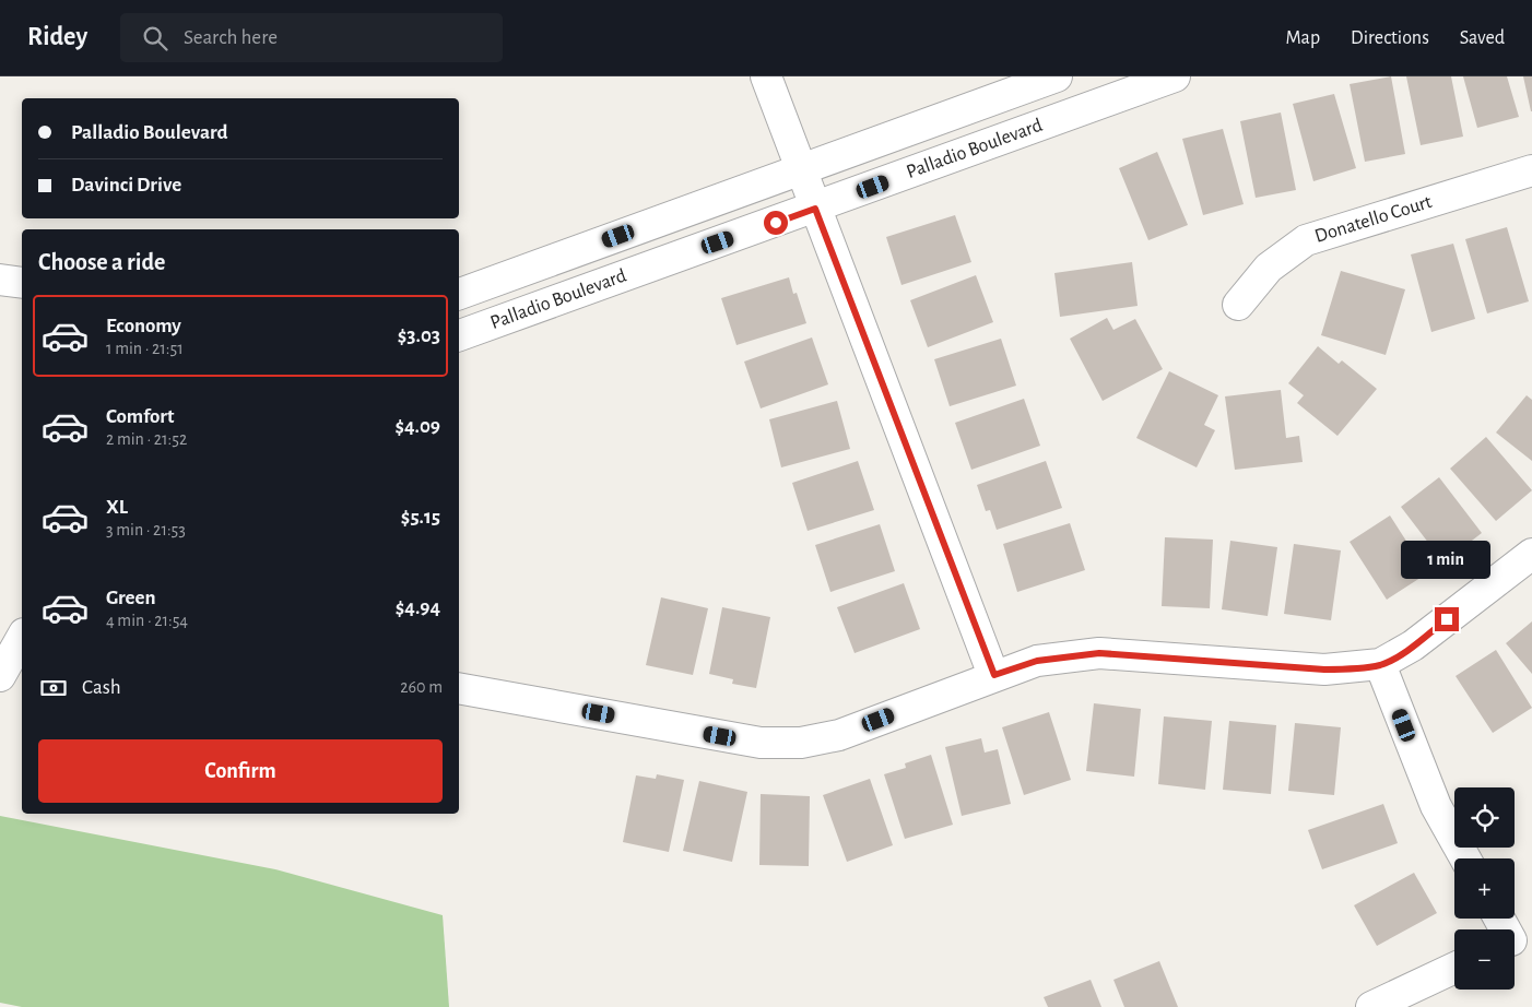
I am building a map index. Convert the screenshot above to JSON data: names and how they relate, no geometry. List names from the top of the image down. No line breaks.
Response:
{"streets":{"street":["Palladio Boulevard","Donatello Court"]},"page":{"header":"Ridey","search":"Search here","nav":["Map","Directions","Saved"],"banner":["Palladio Boulevard","Davinci Drive"],"heading":"Choose a ride","list":[{"name":"Economy","note":"1 min · 21:51","value":"$3.03"},{"name":"Comfort","note":"2 min · 21:52","value":"$4.09"},{"name":"XL","note":"3 min · 21:53","value":"$5.15"},{"name":"Green","note":"4 min · 21:54","value":"$4.94"}],"bubble":"1 min","pay":["Cash","260 m"],"buttons":"Confirm","map_buttons":["+","−"]}}
